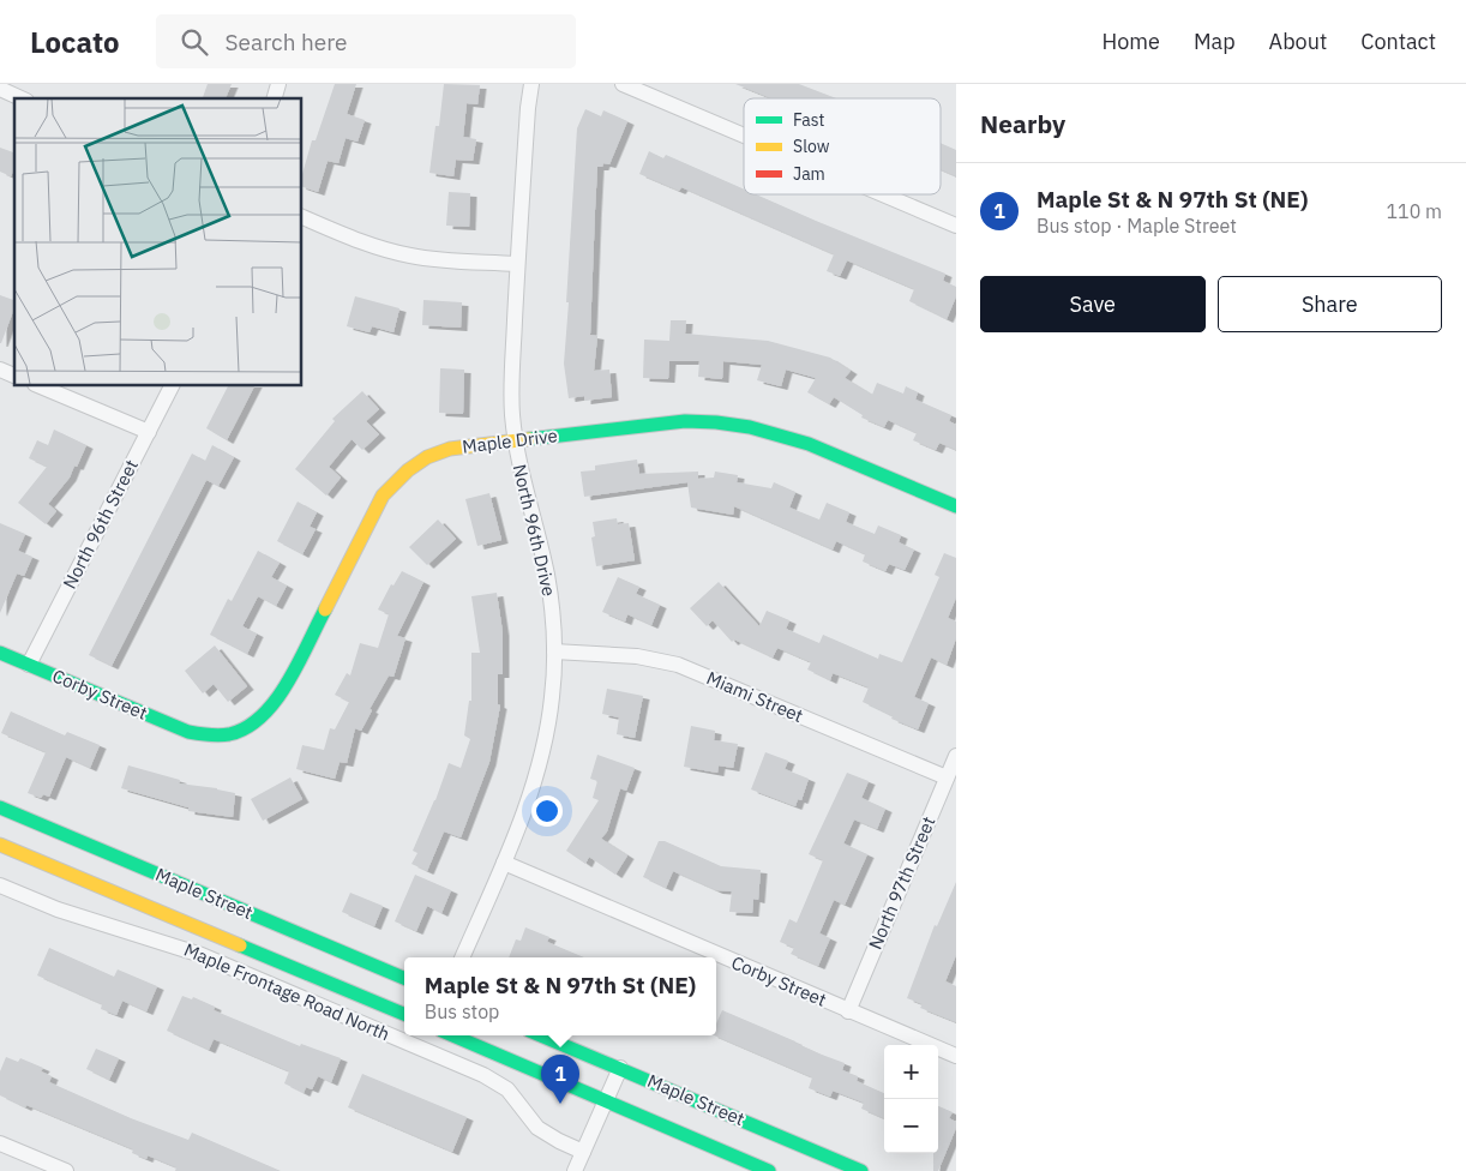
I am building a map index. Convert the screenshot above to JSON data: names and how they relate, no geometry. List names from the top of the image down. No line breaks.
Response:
{"streets":{"main road":["Maple Drive","Corby Street","Maple Street"],"street":["North 96th Street","North 96th Drive","Miami Street","North 97th Street","Maple Frontage Road North"]},"crossings":[["Maple Drive","North 96th Drive"],["Maple Drive","Corby Street"],["North 96th Street","Corby Street"],["North 96th Drive","Corby Street"],["North 96th Drive","Miami Street"],["Corby Street","North 97th Street"],["Miami Street","North 97th Street"]],"legend":["Fast","Slow","Jam"],"page":{"header":"Locato","search":"Search here","nav":["Home","Map","About","Contact"],"heading":"Nearby","list":[{"mark":"1","name":"Maple St & N 97th St (NE)","note":"Bus stop · Maple Street","value":"110 m"}],"buttons":["Save","Share"],"popup":["Maple St & N 97th St (NE)","Bus stop"],"map_buttons":["+","−"],"pins":"1"}}
